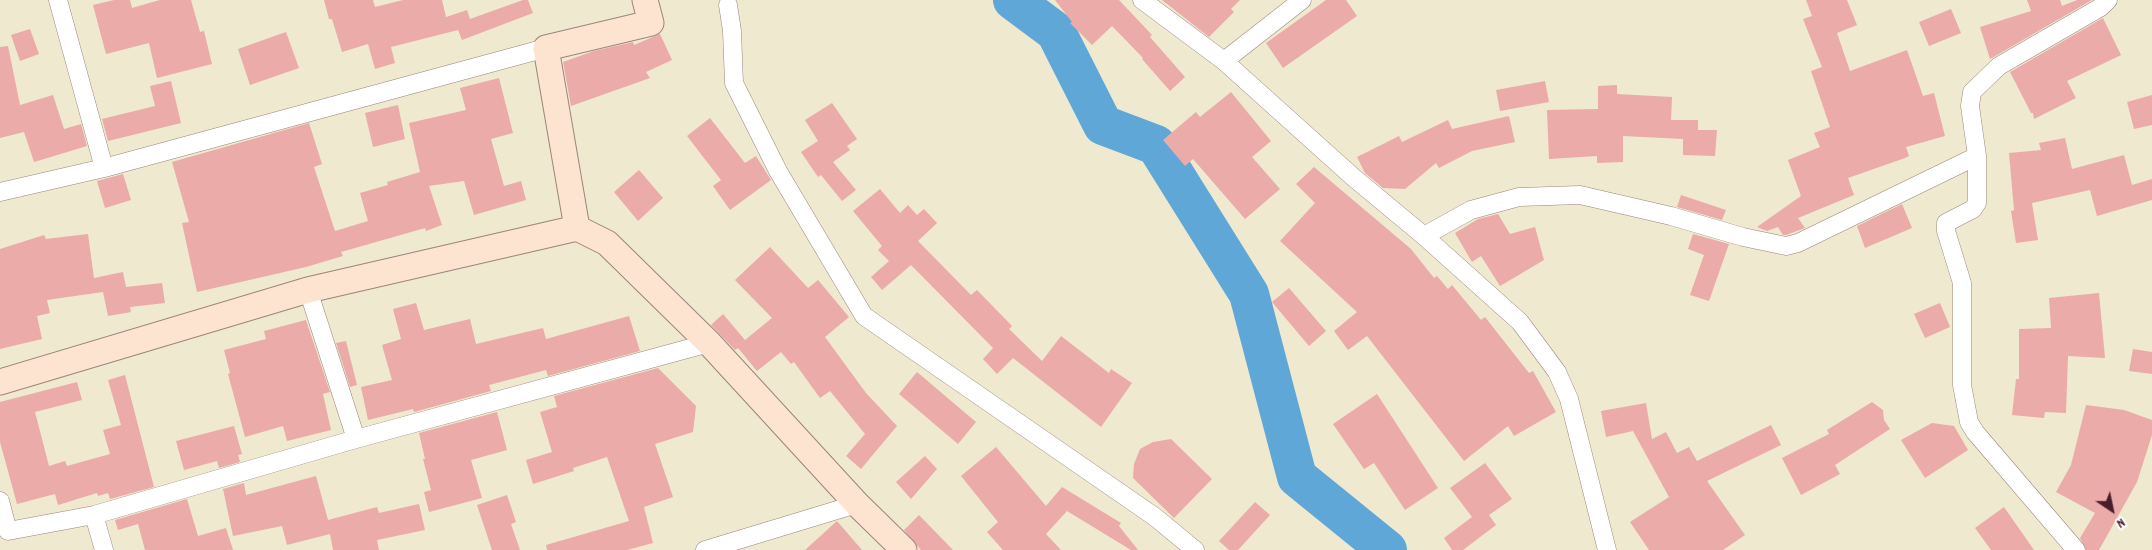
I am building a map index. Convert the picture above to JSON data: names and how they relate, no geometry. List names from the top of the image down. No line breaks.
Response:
{"north":"bottom right"}
